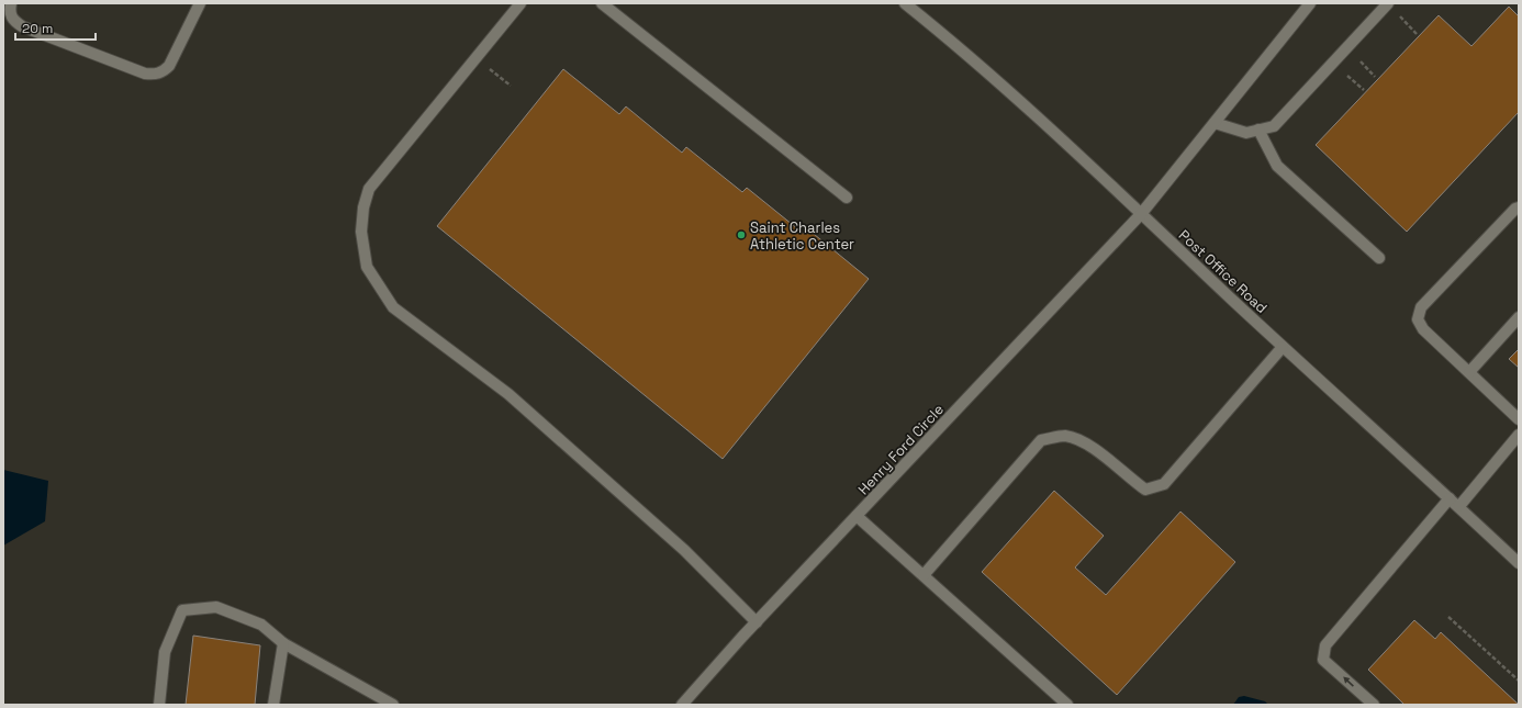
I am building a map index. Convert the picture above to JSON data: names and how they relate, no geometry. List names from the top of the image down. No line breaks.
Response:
{"streets":{"street":["Post Office Road","Henry Ford Circle"]},"crossings":[["Post Office Road","Henry Ford Circle"]],"places":["Saint Charles Athletic Center"],"scale_bar":"20 m"}
